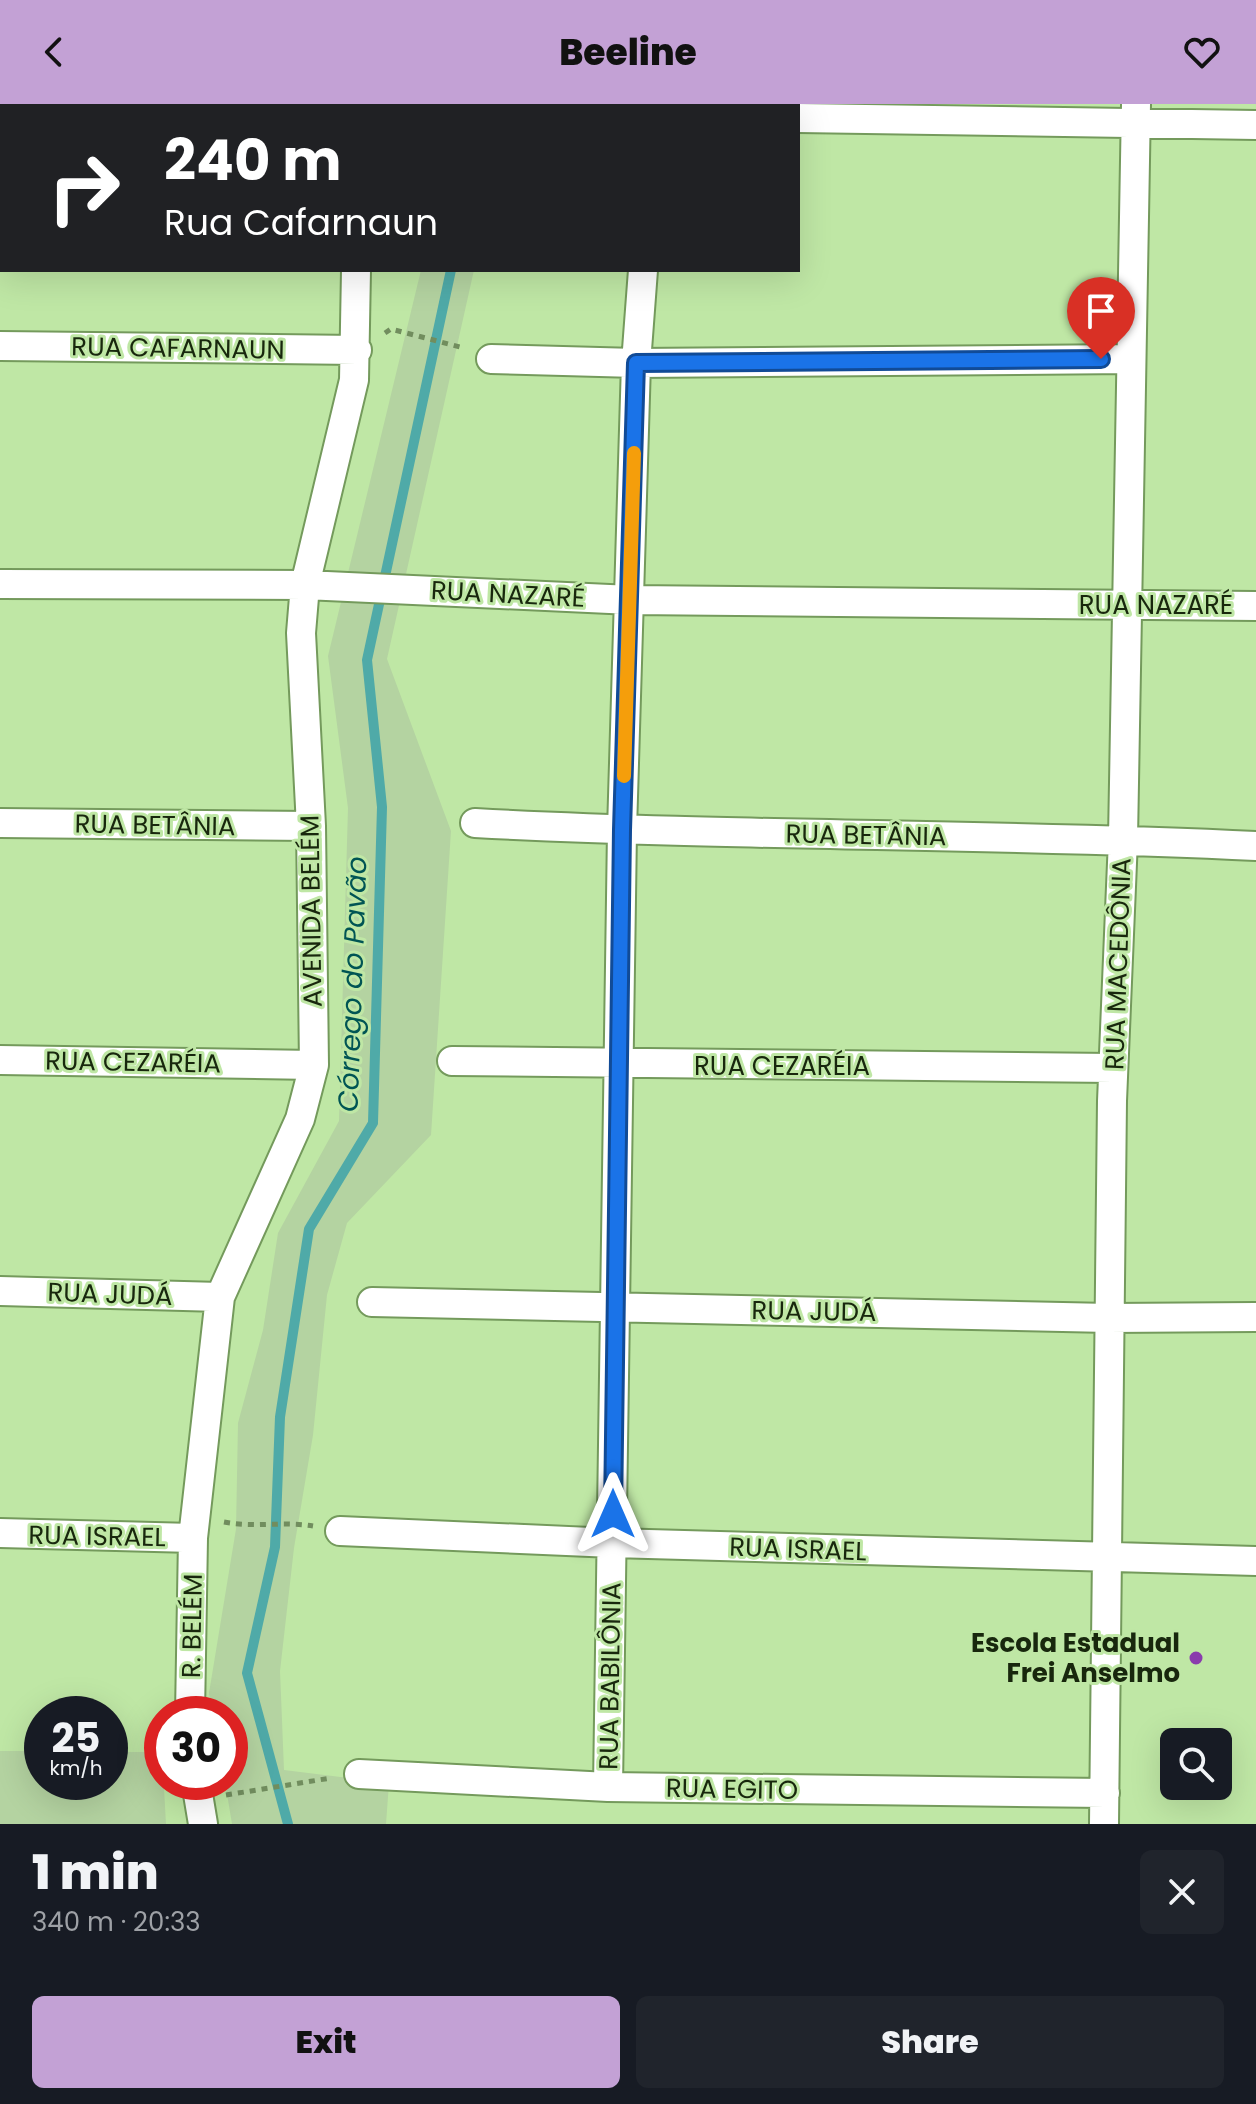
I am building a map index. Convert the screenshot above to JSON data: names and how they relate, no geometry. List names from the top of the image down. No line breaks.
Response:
{"streets":{"street":["RUA CAFARNAUN","RUA NAZARÉ","RUA BETÂNIA","AVENIDA BELÉM","RUA MACEDÔNIA","RUA CEZARÉIA","RUA JUDÁ","RUA ISRAEL","R. BELÉM","RUA BABILÔNIA","RUA EGITO"]},"crossings":[["RUA CAFARNAUN","AVENIDA BELÉM"],["RUA NAZARÉ","AVENIDA BELÉM"],["RUA NAZARÉ","RUA MACEDÔNIA"],["RUA NAZARÉ","RUA BABILÔNIA"],["RUA BETÂNIA","AVENIDA BELÉM"],["RUA BETÂNIA","RUA MACEDÔNIA"],["RUA BETÂNIA","RUA BABILÔNIA"],["AVENIDA BELÉM","RUA CEZARÉIA"],["AVENIDA BELÉM","RUA JUDÁ"],["AVENIDA BELÉM","RUA ISRAEL"],["AVENIDA BELÉM","R. BELÉM"],["RUA MACEDÔNIA","RUA CEZARÉIA"],["RUA MACEDÔNIA","RUA JUDÁ"],["RUA MACEDÔNIA","RUA ISRAEL"],["RUA MACEDÔNIA","RUA EGITO"],["RUA CEZARÉIA","RUA BABILÔNIA"],["RUA JUDÁ","RUA BABILÔNIA"],["RUA ISRAEL","R. BELÉM"],["RUA ISRAEL","RUA BABILÔNIA"],["RUA BABILÔNIA","RUA EGITO"]],"water":["Córrego do Pavão"],"places":["Escola Estadual Frei Anselmo"],"page":{"header":"Beeline","turn":["240 m","Rua Cafarnaun"],"speed":"25 km/h","limit":"30","heading":["1 min","340 m · 20:33"],"buttons":["Exit","Share"]}}
